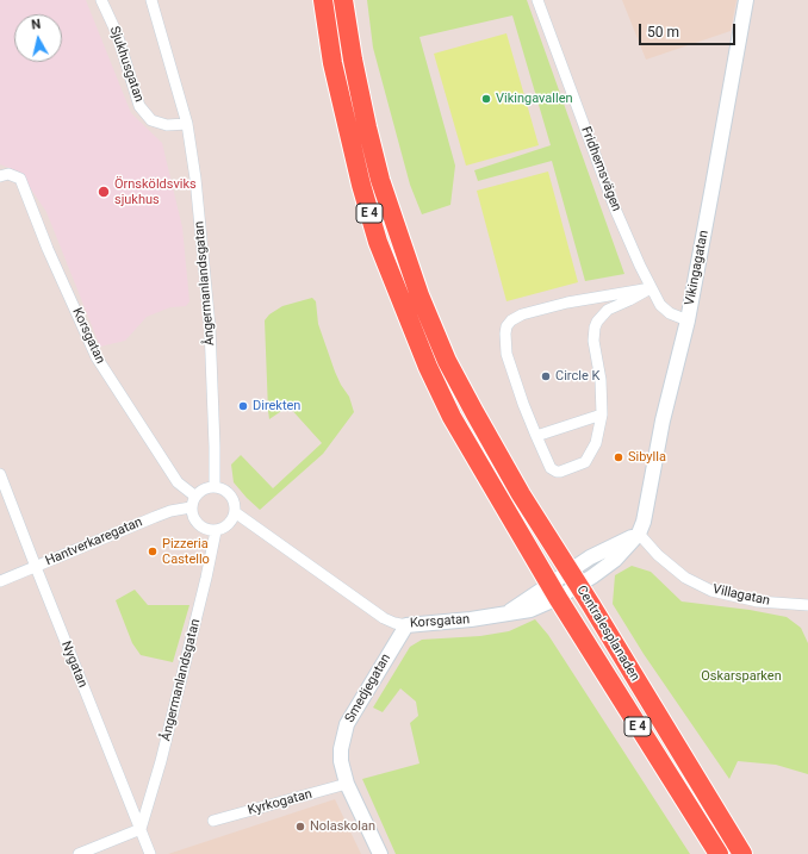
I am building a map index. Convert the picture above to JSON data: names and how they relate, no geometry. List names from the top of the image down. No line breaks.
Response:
{"streets":{"highway":["E 4","Centralesplanaden"],"street":["Sjukhusgatan","Fridhemsvägen","Vikingagatan","Ångermanlandsgatan","Korsgatan","Hantverkaregatan","Villagatan","Nygatan","Smedjegatan","Kyrkogatan"]},"crossings":[["Sjukhusgatan","Ångermanlandsgatan"],["Fridhemsvägen","Vikingagatan"],["Vikingagatan","Korsgatan"],["Vikingagatan","Villagatan"],["Vikingagatan","Centralesplanaden"],["Ångermanlandsgatan","Korsgatan"],["Ångermanlandsgatan","Hantverkaregatan"],["Ångermanlandsgatan","Nygatan"],["Korsgatan","Hantverkaregatan"],["Korsgatan","Centralesplanaden"],["Korsgatan","Smedjegatan"],["Hantverkaregatan","Nygatan"],["Smedjegatan","Kyrkogatan"]],"parks":["Oskarsparken"],"places":["Vikingavallen","Örnsköldsviks sjukhus","Circle K","Direkten","Sibylla","Pizzeria Castello","Nolaskolan"],"scale_bar":"50 m","north":"top"}
